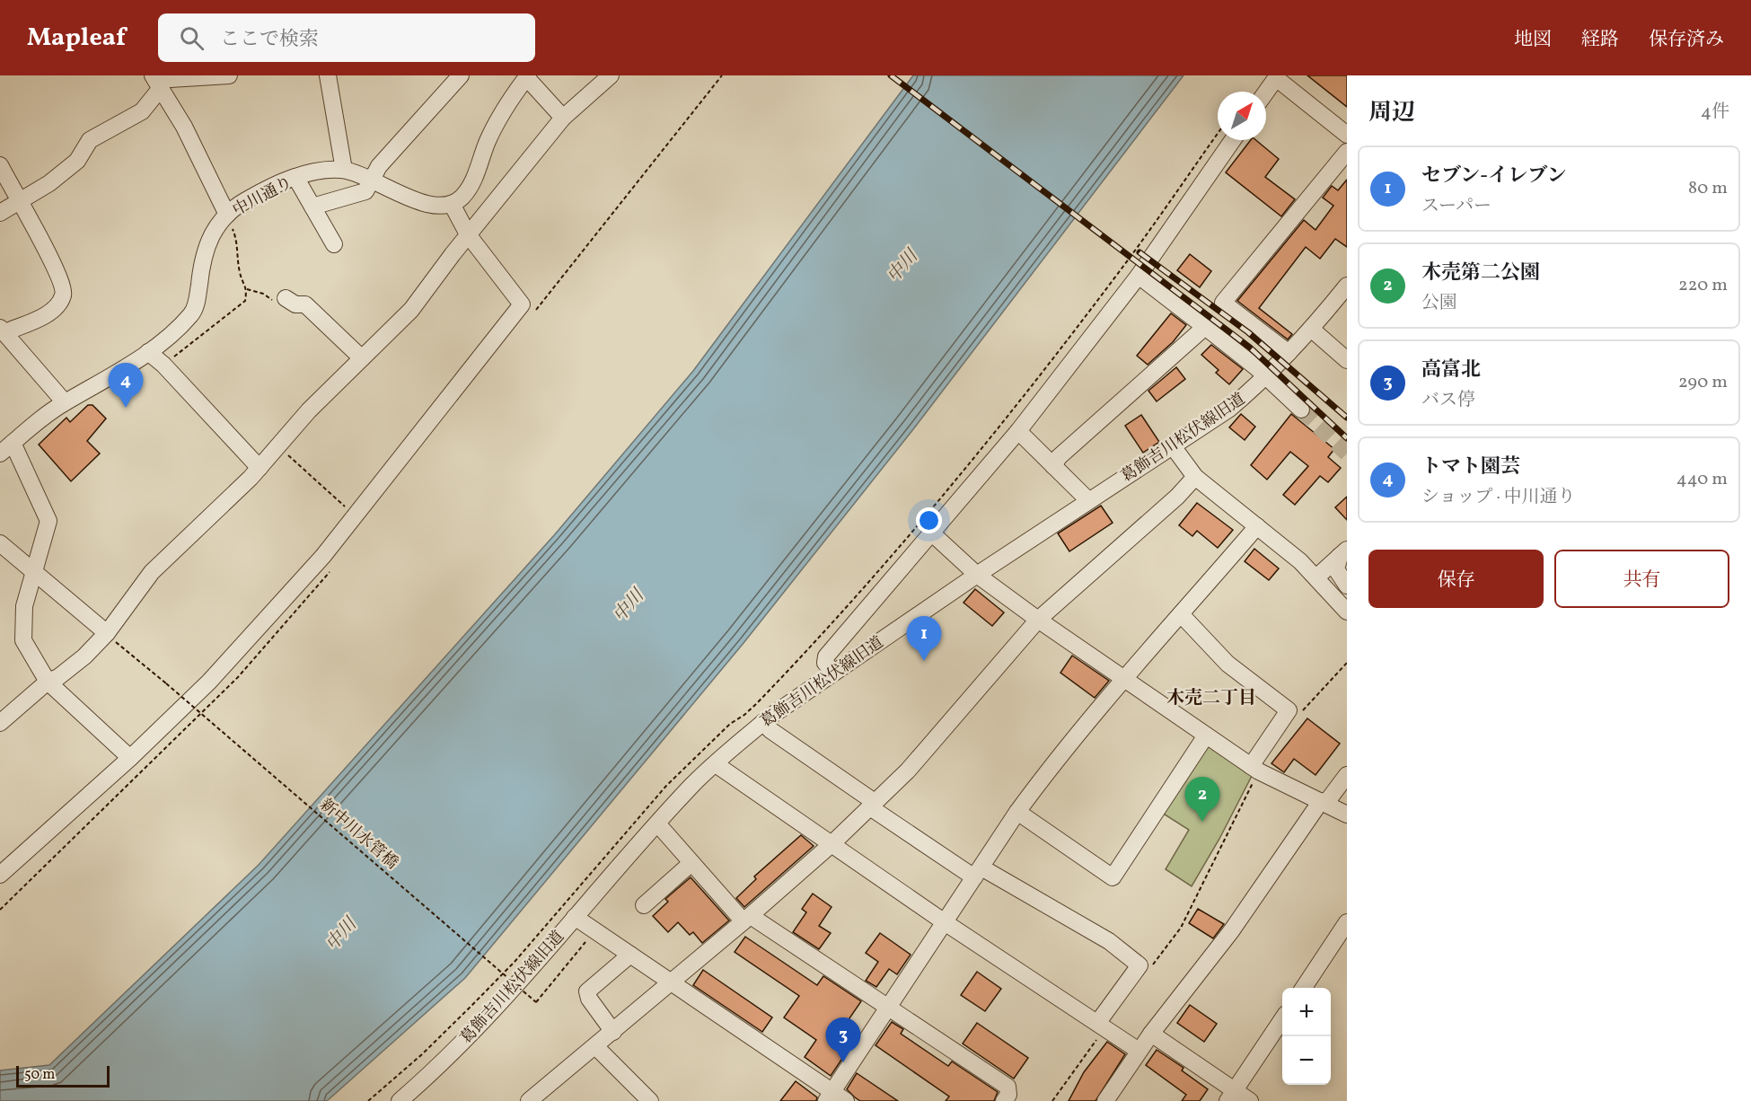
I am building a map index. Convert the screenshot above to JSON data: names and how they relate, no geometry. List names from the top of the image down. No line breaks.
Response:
{"streets":{"street":["中川通り","葛飾吉川松伏線旧道"],"path":["新中川水管橋"]},"districts":["木売二丁目"],"water":["中川"],"scale_bar":"50 m","north":"top right","page":{"header":"Mapleaf","search":"ここで検索","nav":["地図","経路","保存済み"],"heading":["周辺","4件"],"list":[{"mark":"1","name":"セブン-イレブン","note":"スーパー","value":"80 m"},{"mark":"2","name":"木売第二公園","note":"公園","value":"220 m"},{"mark":"3","name":"高富北","note":"バス停","value":"290 m"},{"mark":"4","name":"トマト園芸","note":"ショップ · 中川通り","value":"440 m"}],"pins":["4","1","2","3"],"buttons":["保存","共有"],"map_buttons":["+","−"],"scale":"50 m"}}
